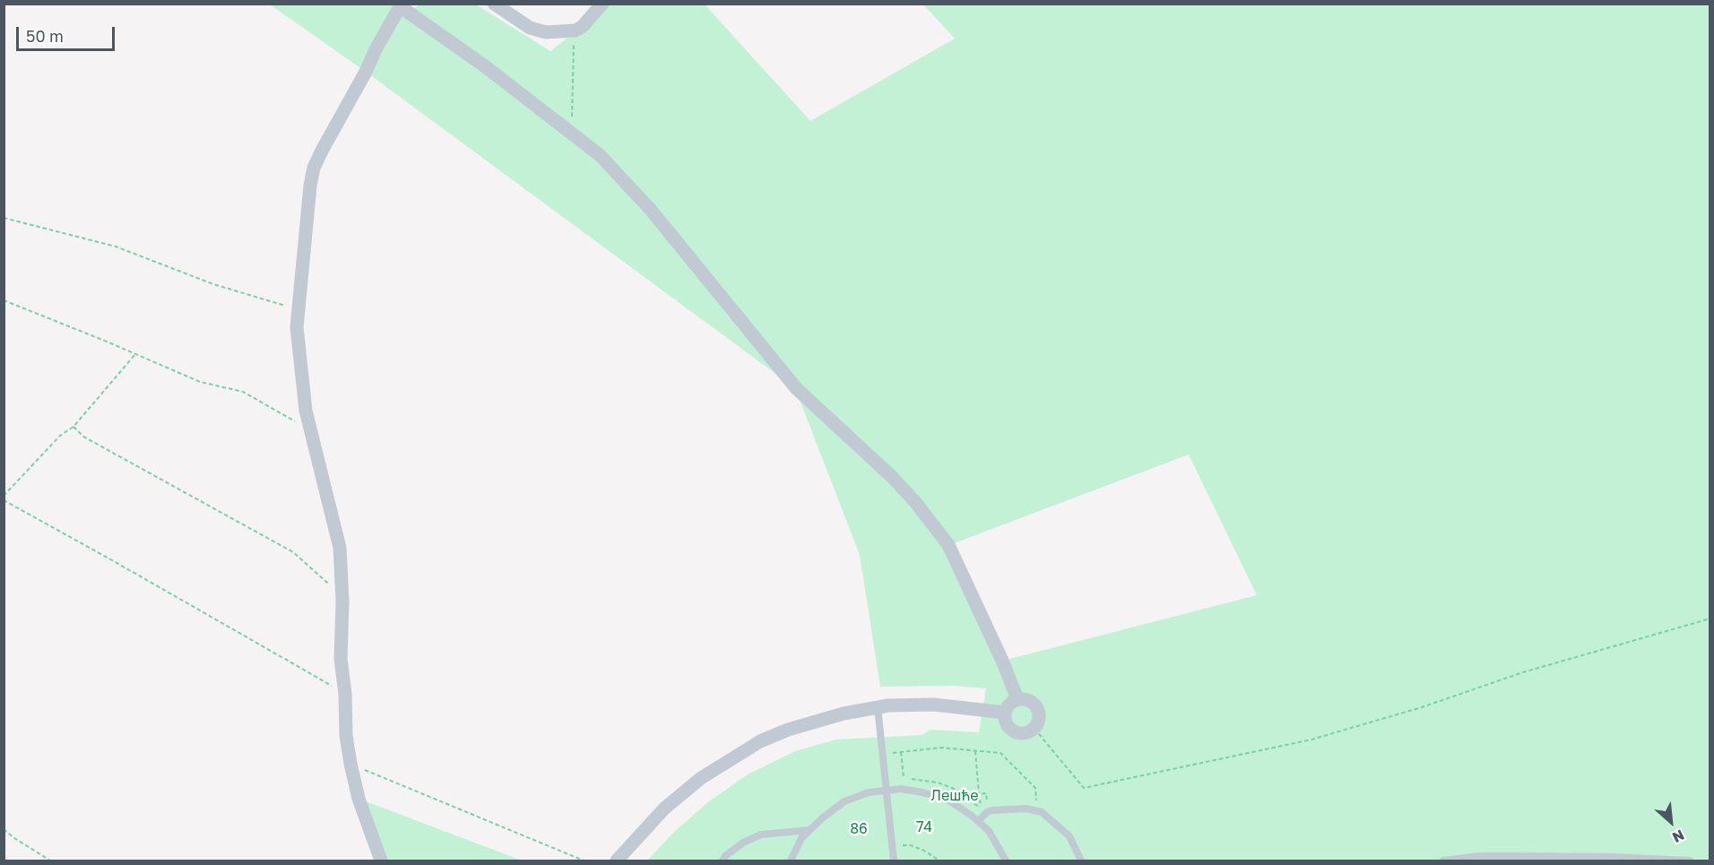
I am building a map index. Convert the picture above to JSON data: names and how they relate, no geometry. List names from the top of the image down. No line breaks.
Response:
{"parks":["Лешће","74","86"],"scale_bar":"50 m","north":"bottom right"}
